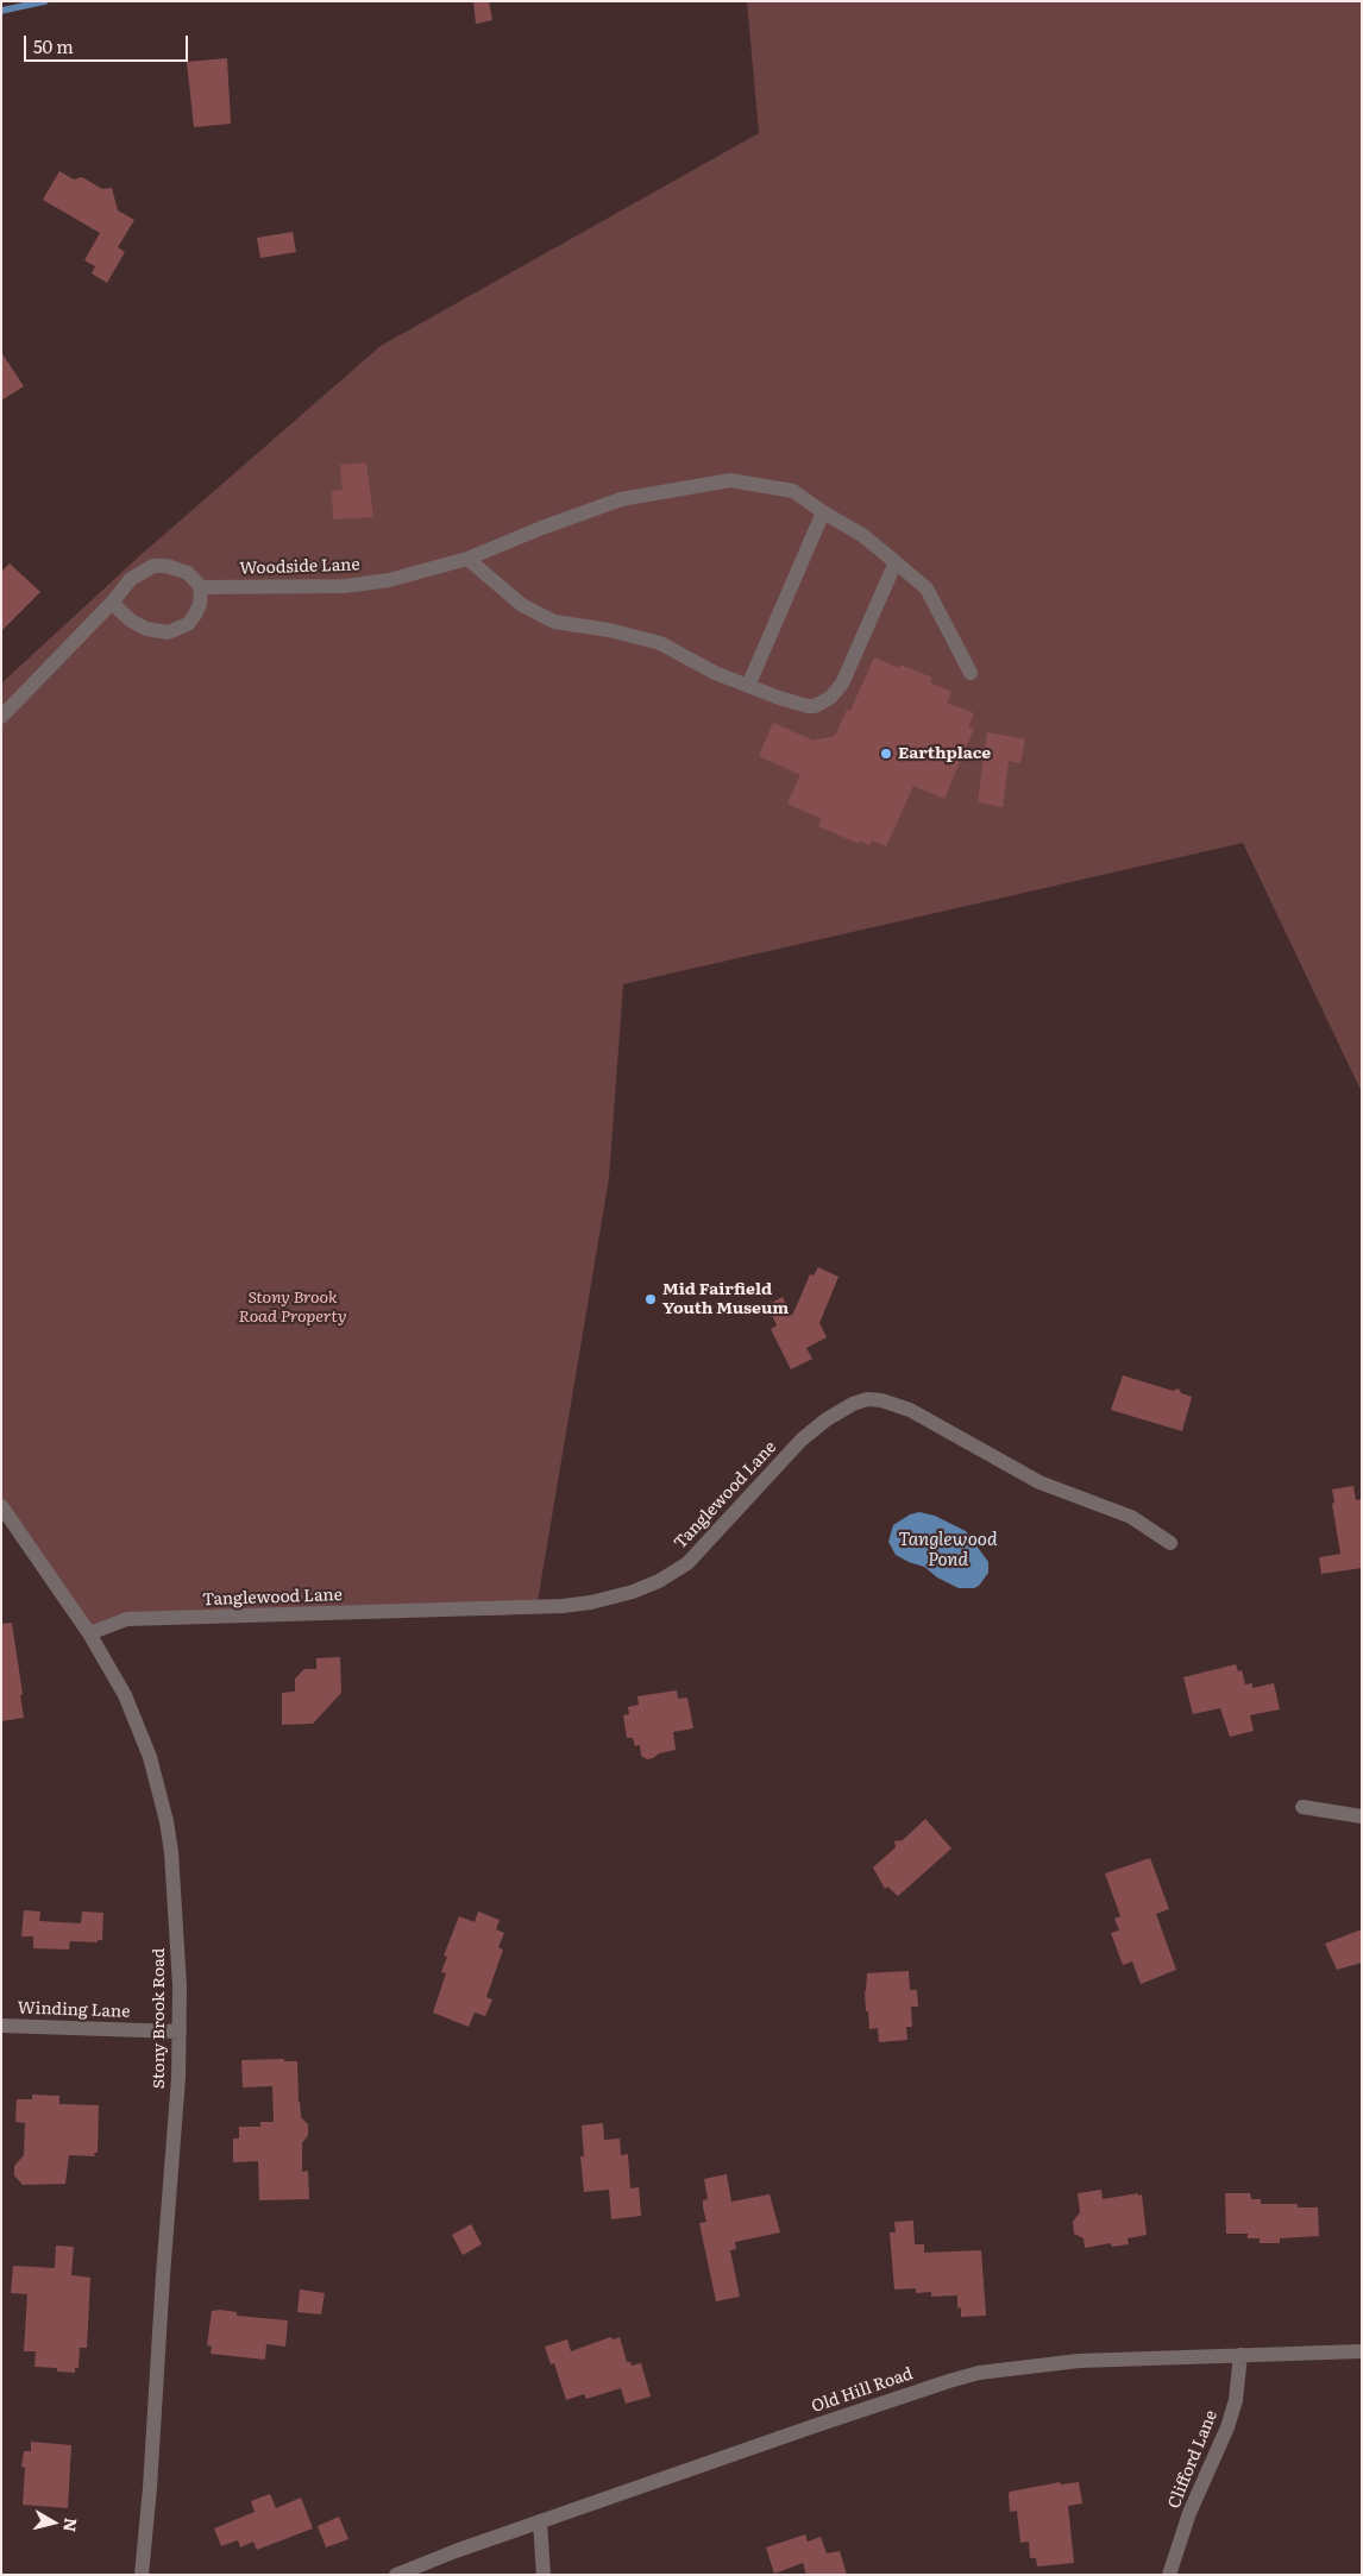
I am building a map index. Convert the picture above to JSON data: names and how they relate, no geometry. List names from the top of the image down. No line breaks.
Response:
{"streets":{"street":["Woodside Lane","Tanglewood Lane","Winding Lane","Stony Brook Road","Old Hill Road","Clifford Lane"]},"crossings":[["Tanglewood Lane","Stony Brook Road"],["Winding Lane","Stony Brook Road"],["Old Hill Road","Clifford Lane"]],"water":["Tanglewood Pond"],"parks":["Stony Brook Road Property"],"places":["Earthplace","Mid Fairfield Youth Museum"],"scale_bar":"50 m","north":"right"}
